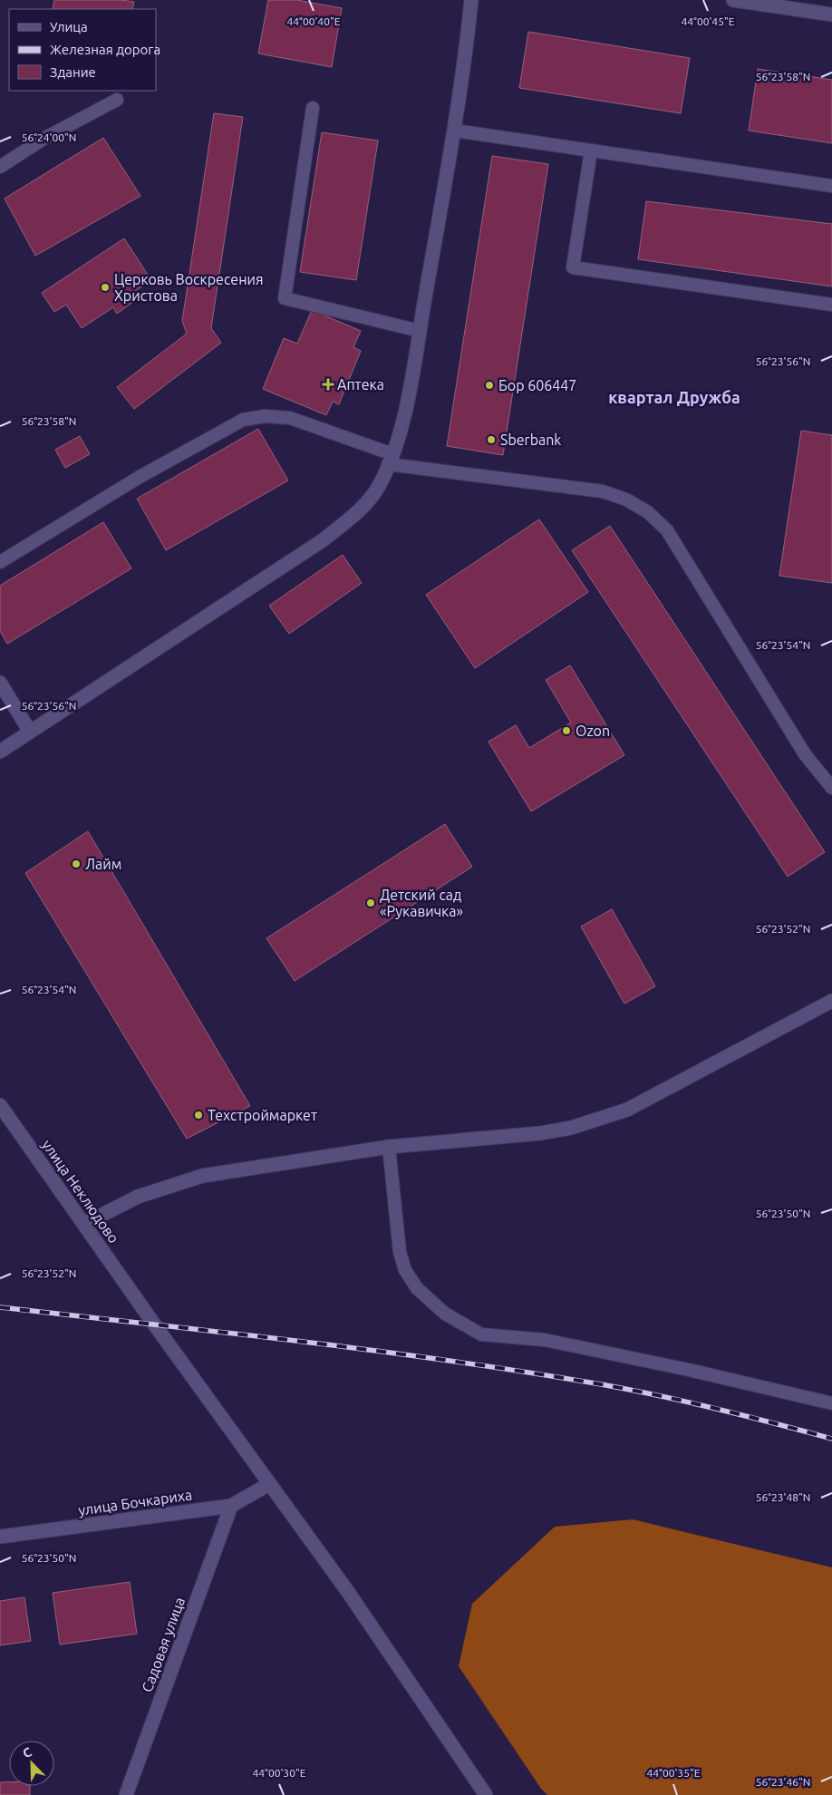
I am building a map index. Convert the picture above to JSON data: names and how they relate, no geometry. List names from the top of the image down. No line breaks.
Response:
{"streets":{"street":["улица Неклюдово","улица Бочкариха","Садовая улица"]},"crossings":[["улица Неклюдово","улица Бочкариха"],["улица Бочкариха","Садовая улица"]],"districts":["квартал Дружба"],"places":{"other":["Церковь Воскресения Христова","Бор 606447","Sberbank","Ozon","Лайм","Детский сад «Рукавичка»","Техстроймаркет"],"health":["Аптека"]},"legend":["Улица","Железная дорога","Здание"],"north":"top left","coordinates":["44°00'40\"E","44°00'45\"E","56°23'58\"N","56°24'00\"N","56°23'56\"N","56°23'54\"N","56°23'52\"N","56°23'50\"N","56°23'48\"N","44°00'30\"E","44°00'35\"E","56°23'46\"N"]}
